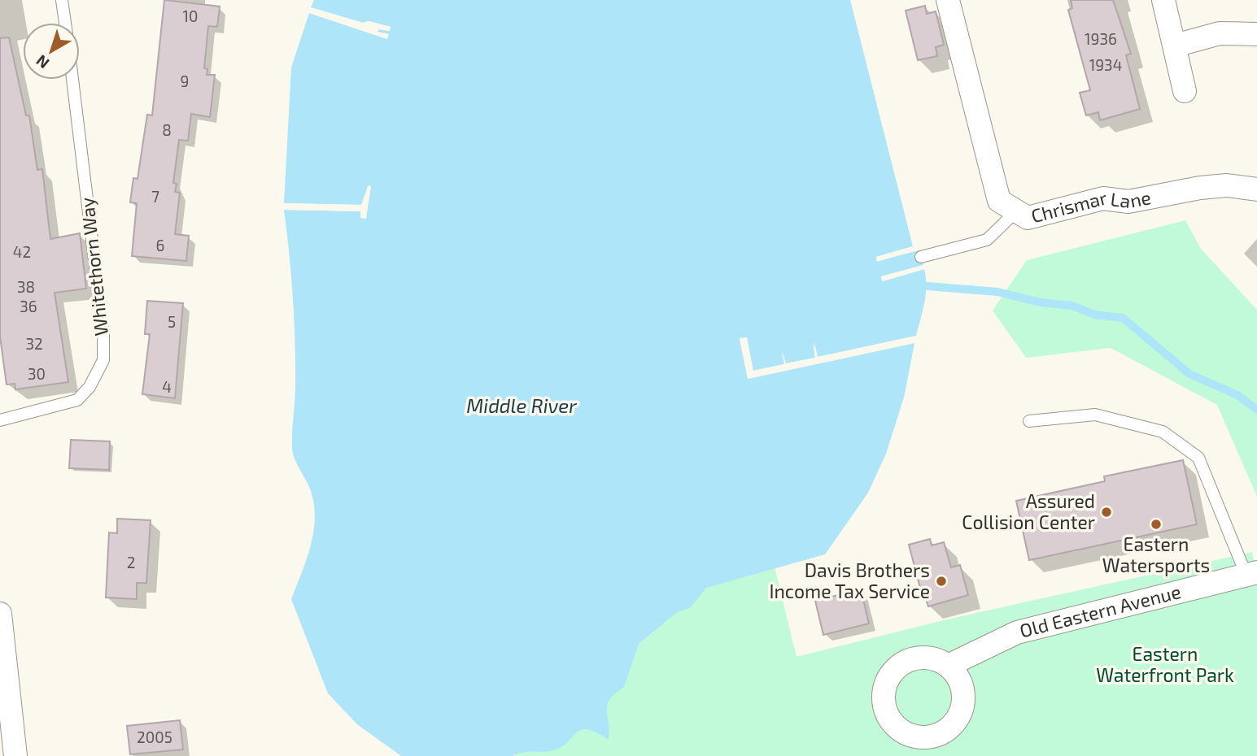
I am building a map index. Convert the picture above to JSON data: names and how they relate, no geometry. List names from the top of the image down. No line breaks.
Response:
{"streets":{"street":["Chrismar Lane","Old Eastern Avenue"],"lane":["Whitethorn Way"]},"water":["Middle River"],"parks":["Eastern Waterfront Park"],"places":["Assured Collision Center","Eastern Watersports","Davis Brothers Income Tax Service"],"house_numbers":["10","1936","1934","9","8","7","6","42","38","36","5","32","30","4","2","2005"],"north":"bottom left"}
